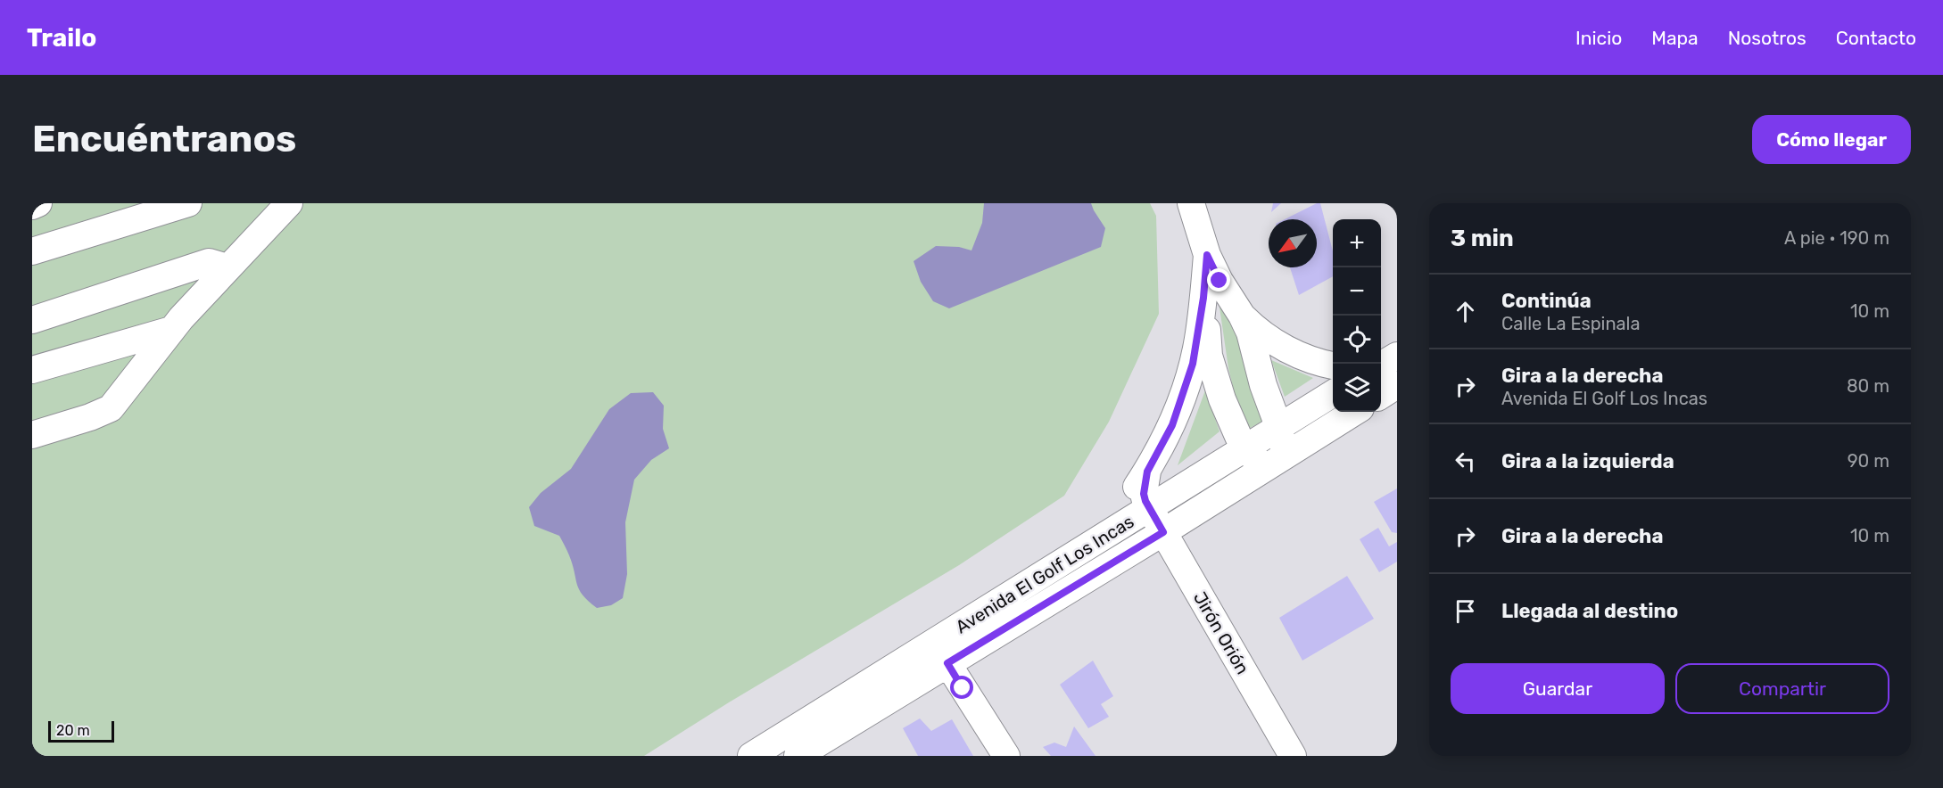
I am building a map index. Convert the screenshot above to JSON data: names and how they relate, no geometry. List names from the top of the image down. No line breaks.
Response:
{"streets":{"street":["Avenida El Golf Los Incas","Jirón Orión"]},"crossings":[["Avenida El Golf Los Incas","Jirón Orión"]],"scale_bar":"20 m","north":"bottom left","page":{"header":"Trailo","nav":["Inicio","Mapa","Nosotros","Contacto"],"buttons":["Cómo llegar",["Guardar","Compartir"]],"title":"Encuéntranos","heading":["3 min","A pie · 190 m"],"map_buttons":["+","−"],"list":[["Continúa","Calle La Espinala","10 m"],["Gira a la derecha","Avenida El Golf Los Incas","80 m"],["Gira a la izquierda","90 m"],["Gira a la derecha","10 m"],"Llegada al destino"],"scale":"20 m"}}
